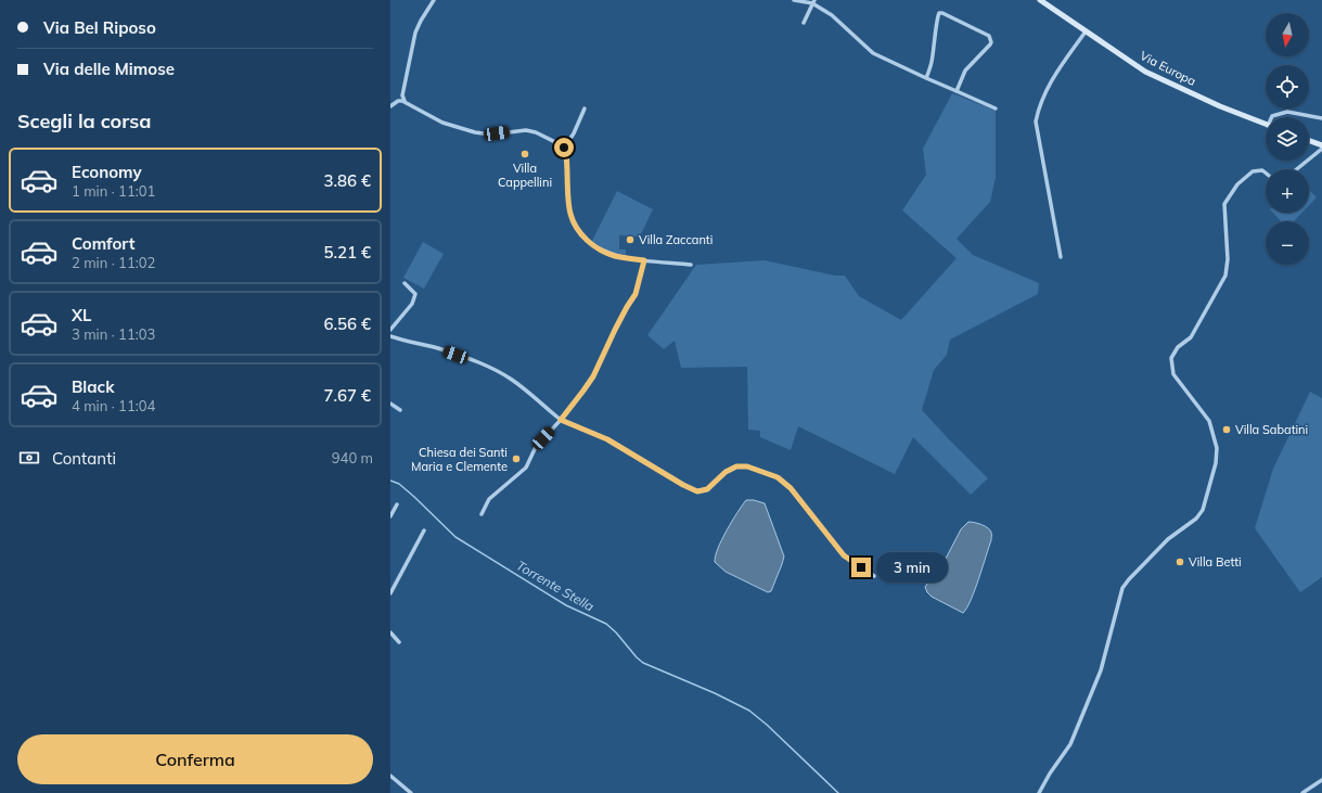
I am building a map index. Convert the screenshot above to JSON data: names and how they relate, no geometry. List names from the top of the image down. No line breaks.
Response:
{"streets":{"main road":["Via Europa"]},"water":["Torrente Stella"],"places":["Villa Cappellini","Villa Zaccanti","Villa Sabatini","Chiesa dei Santi Maria e Clemente","Villa Betti"],"north":"bottom","page":{"banner":["Via Bel Riposo","Via delle Mimose"],"map_buttons":["+","−"],"heading":"Scegli la corsa","list":[{"name":"Economy","note":"1 min · 11:01","value":"3.86 €"},{"name":"Comfort","note":"2 min · 11:02","value":"5.21 €"},{"name":"XL","note":"3 min · 11:03","value":"6.56 €"},{"name":"Black","note":"4 min · 11:04","value":"7.67 €"}],"pay":["Contanti","940 m"],"bubble":"3 min","buttons":"Conferma"}}
